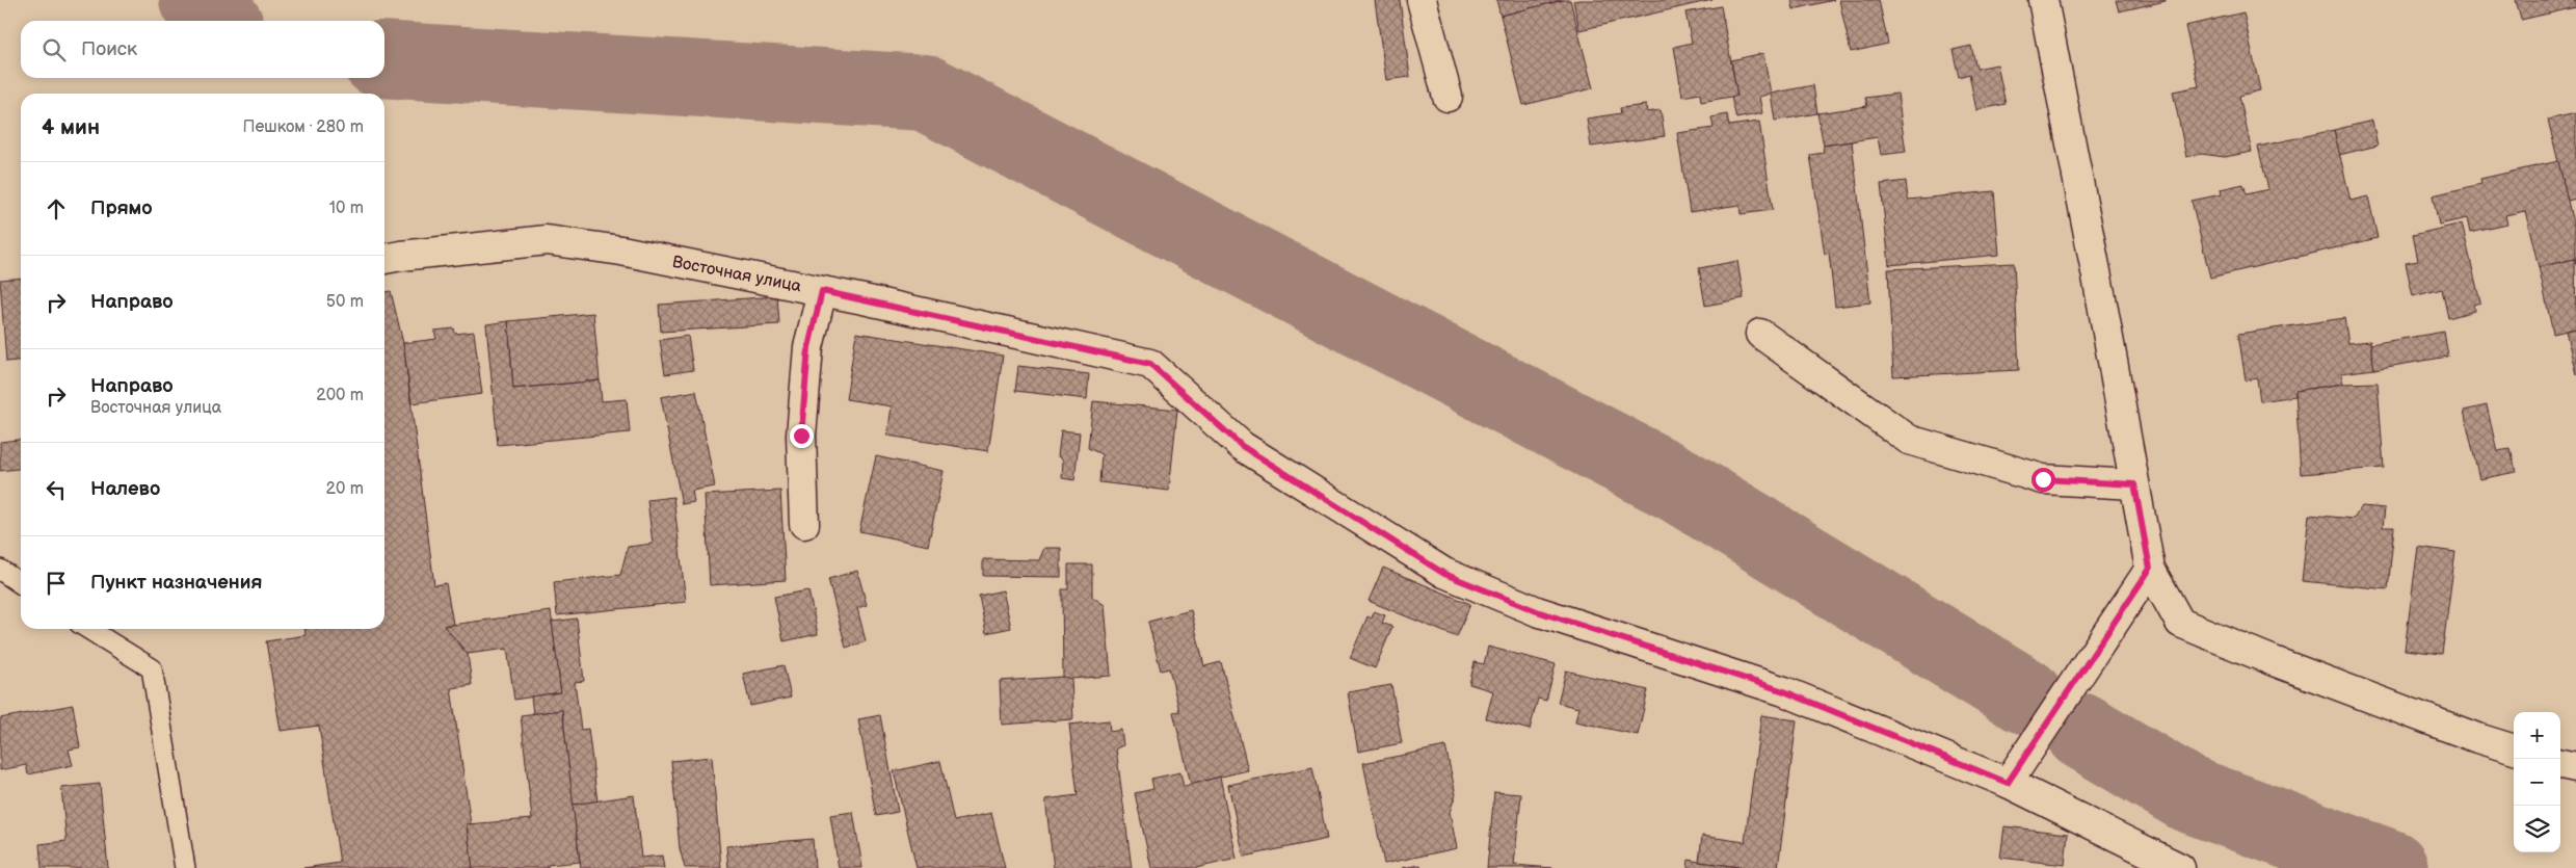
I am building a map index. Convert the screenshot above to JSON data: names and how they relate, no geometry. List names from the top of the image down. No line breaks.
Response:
{"streets":{"street":["Восточная улица"]},"page":{"search":"Поиск","heading":["4 мин","Пешком · 280 m"],"list":[["Прямо","10 m"],["Направо","50 m"],["Направо","Восточная улица","200 m"],["Налево","20 m"],"Пункт назначения"],"map_buttons":["+","−"]}}
